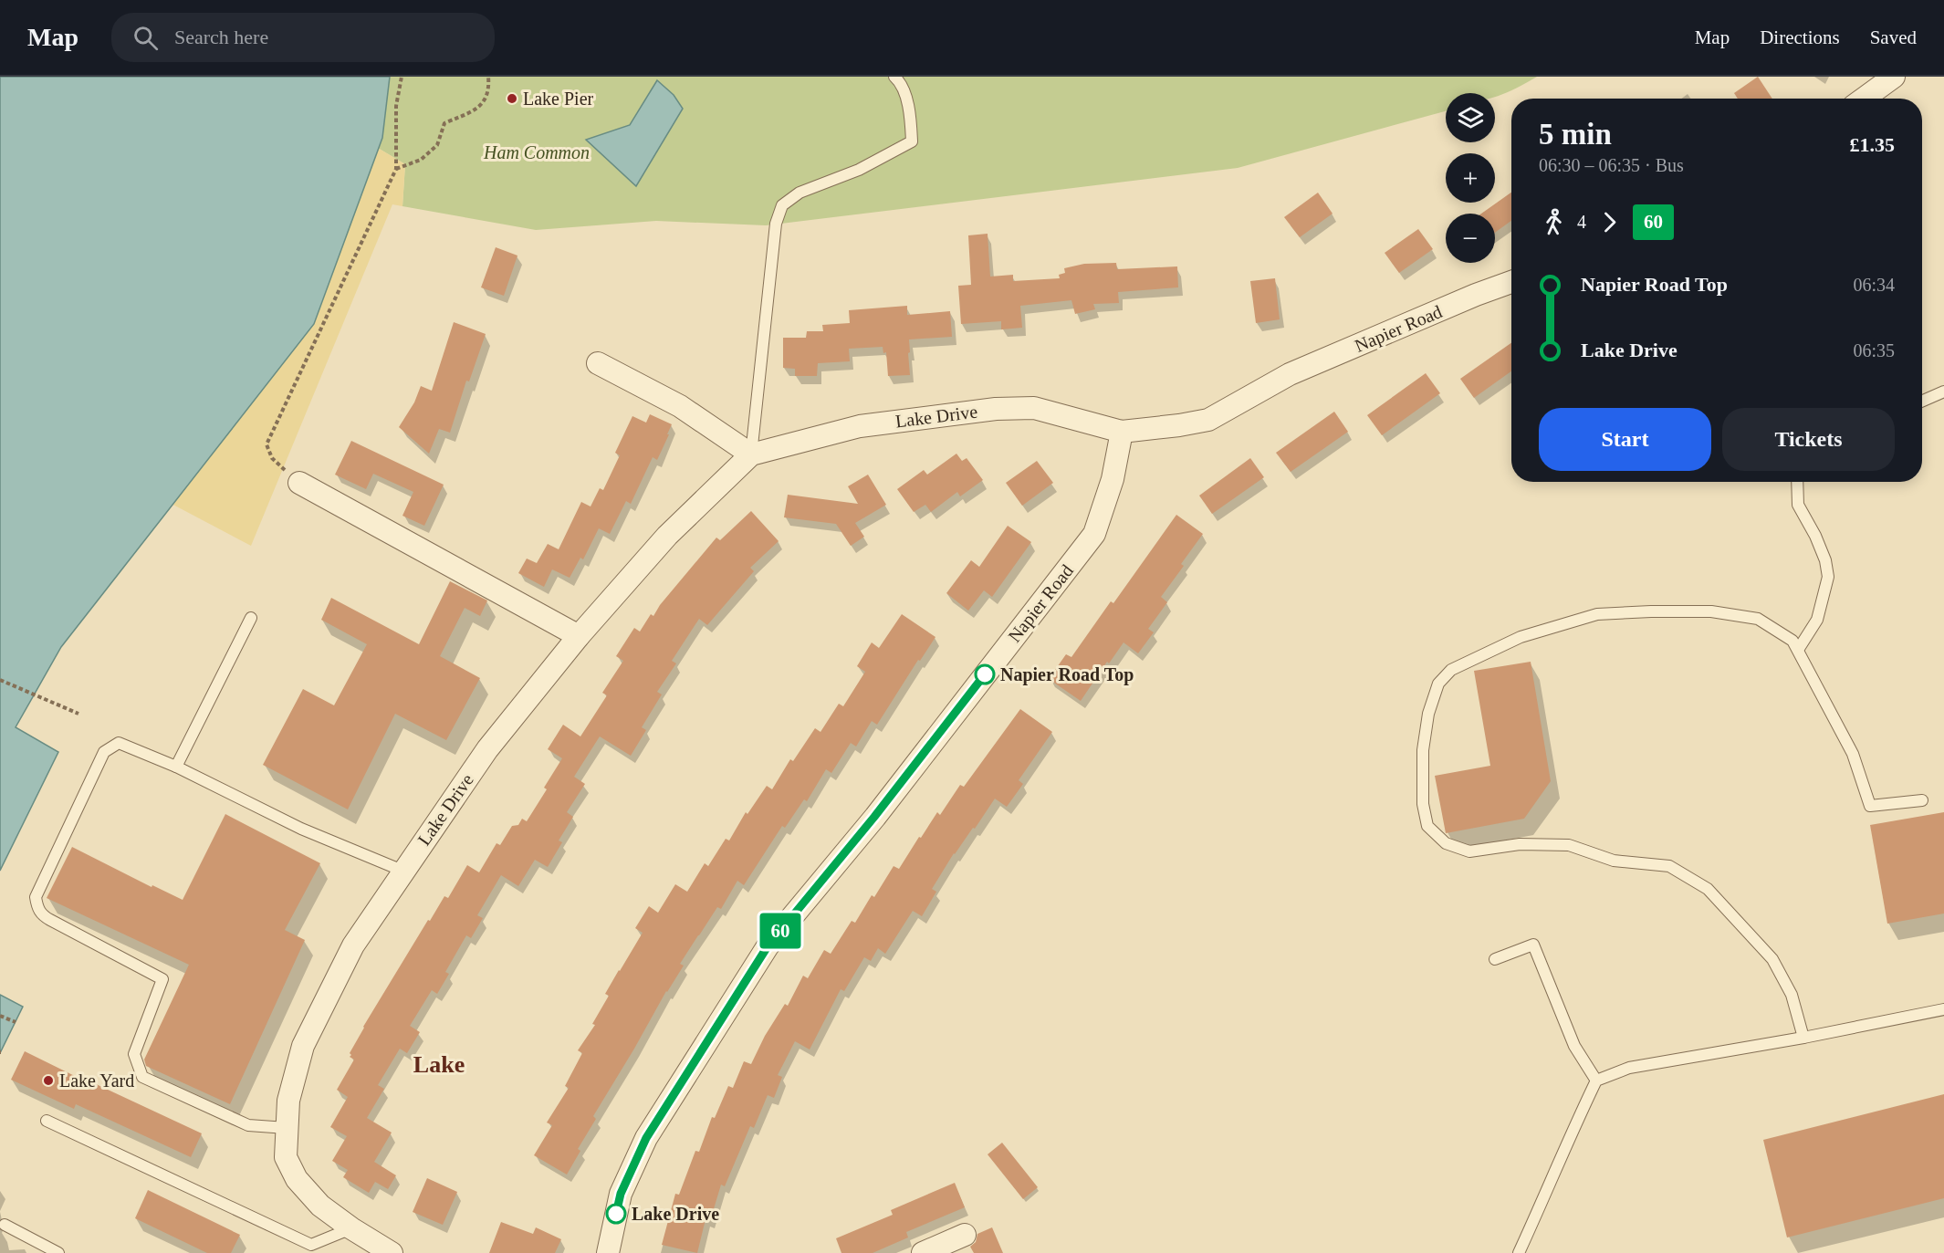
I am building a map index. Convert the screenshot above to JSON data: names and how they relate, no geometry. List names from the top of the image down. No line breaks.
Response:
{"streets":{"street":["Napier Road","Lake Drive"]},"crossings":[["Napier Road","Lake Drive"]],"districts":["Lake"],"parks":["Ham Common"],"places":["Lake Pier","Napier Road Top","Lake Yard","Lake Drive"],"lines":["bus line 60"],"page":{"header":"Map","search":"Search here","nav":["Map","Directions","Saved"],"on_map":"60","map_buttons":["+","−"],"heading":["5 min","06:30 – 06:35 · Bus","£1.35"],"legs":["4","60"],"list":[{"name":"Napier Road Top","value":"06:34"},{"name":"Lake Drive","value":"06:35"}],"buttons":["Start","Tickets"]}}
